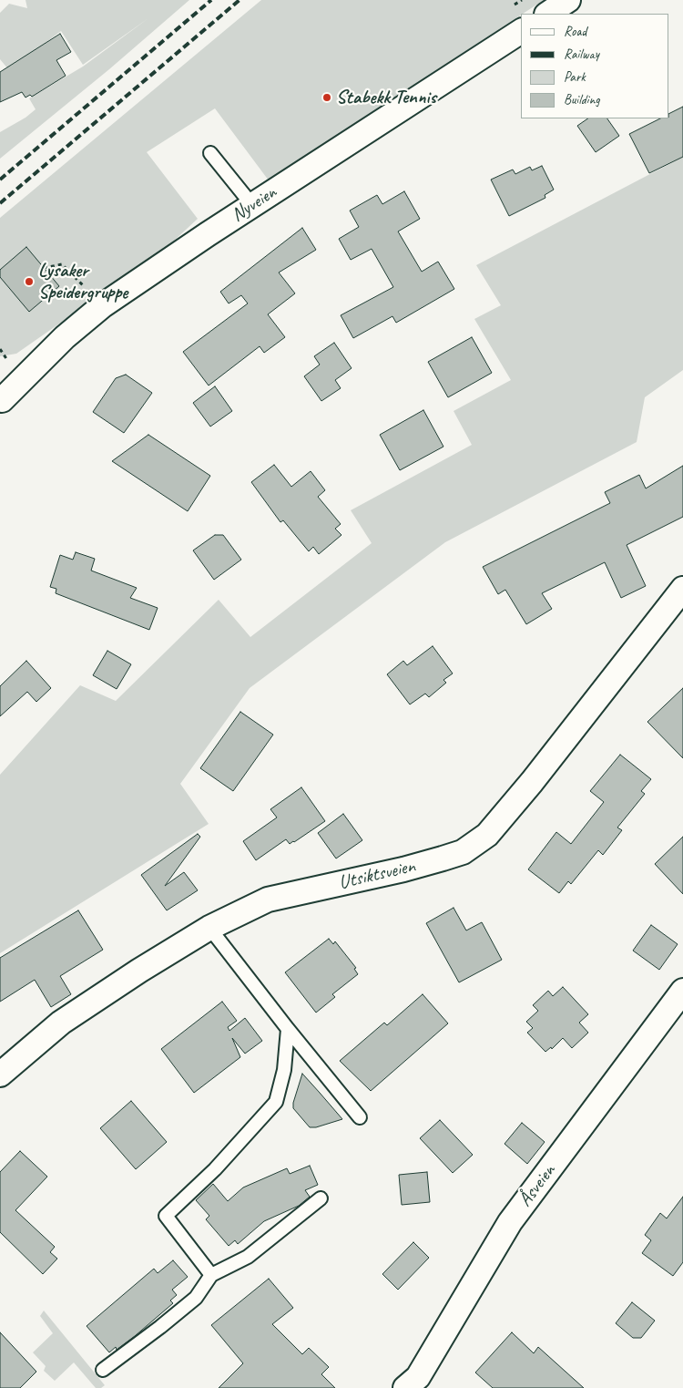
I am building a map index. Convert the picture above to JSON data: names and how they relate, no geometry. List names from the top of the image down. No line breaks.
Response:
{"streets":{"street":["Nyveien","Utsiktsveien","Åsveien"]},"places":["Stabekk Tennis","Lysaker Speidergruppe"],"legend":["Road","Railway","Park","Building"]}
